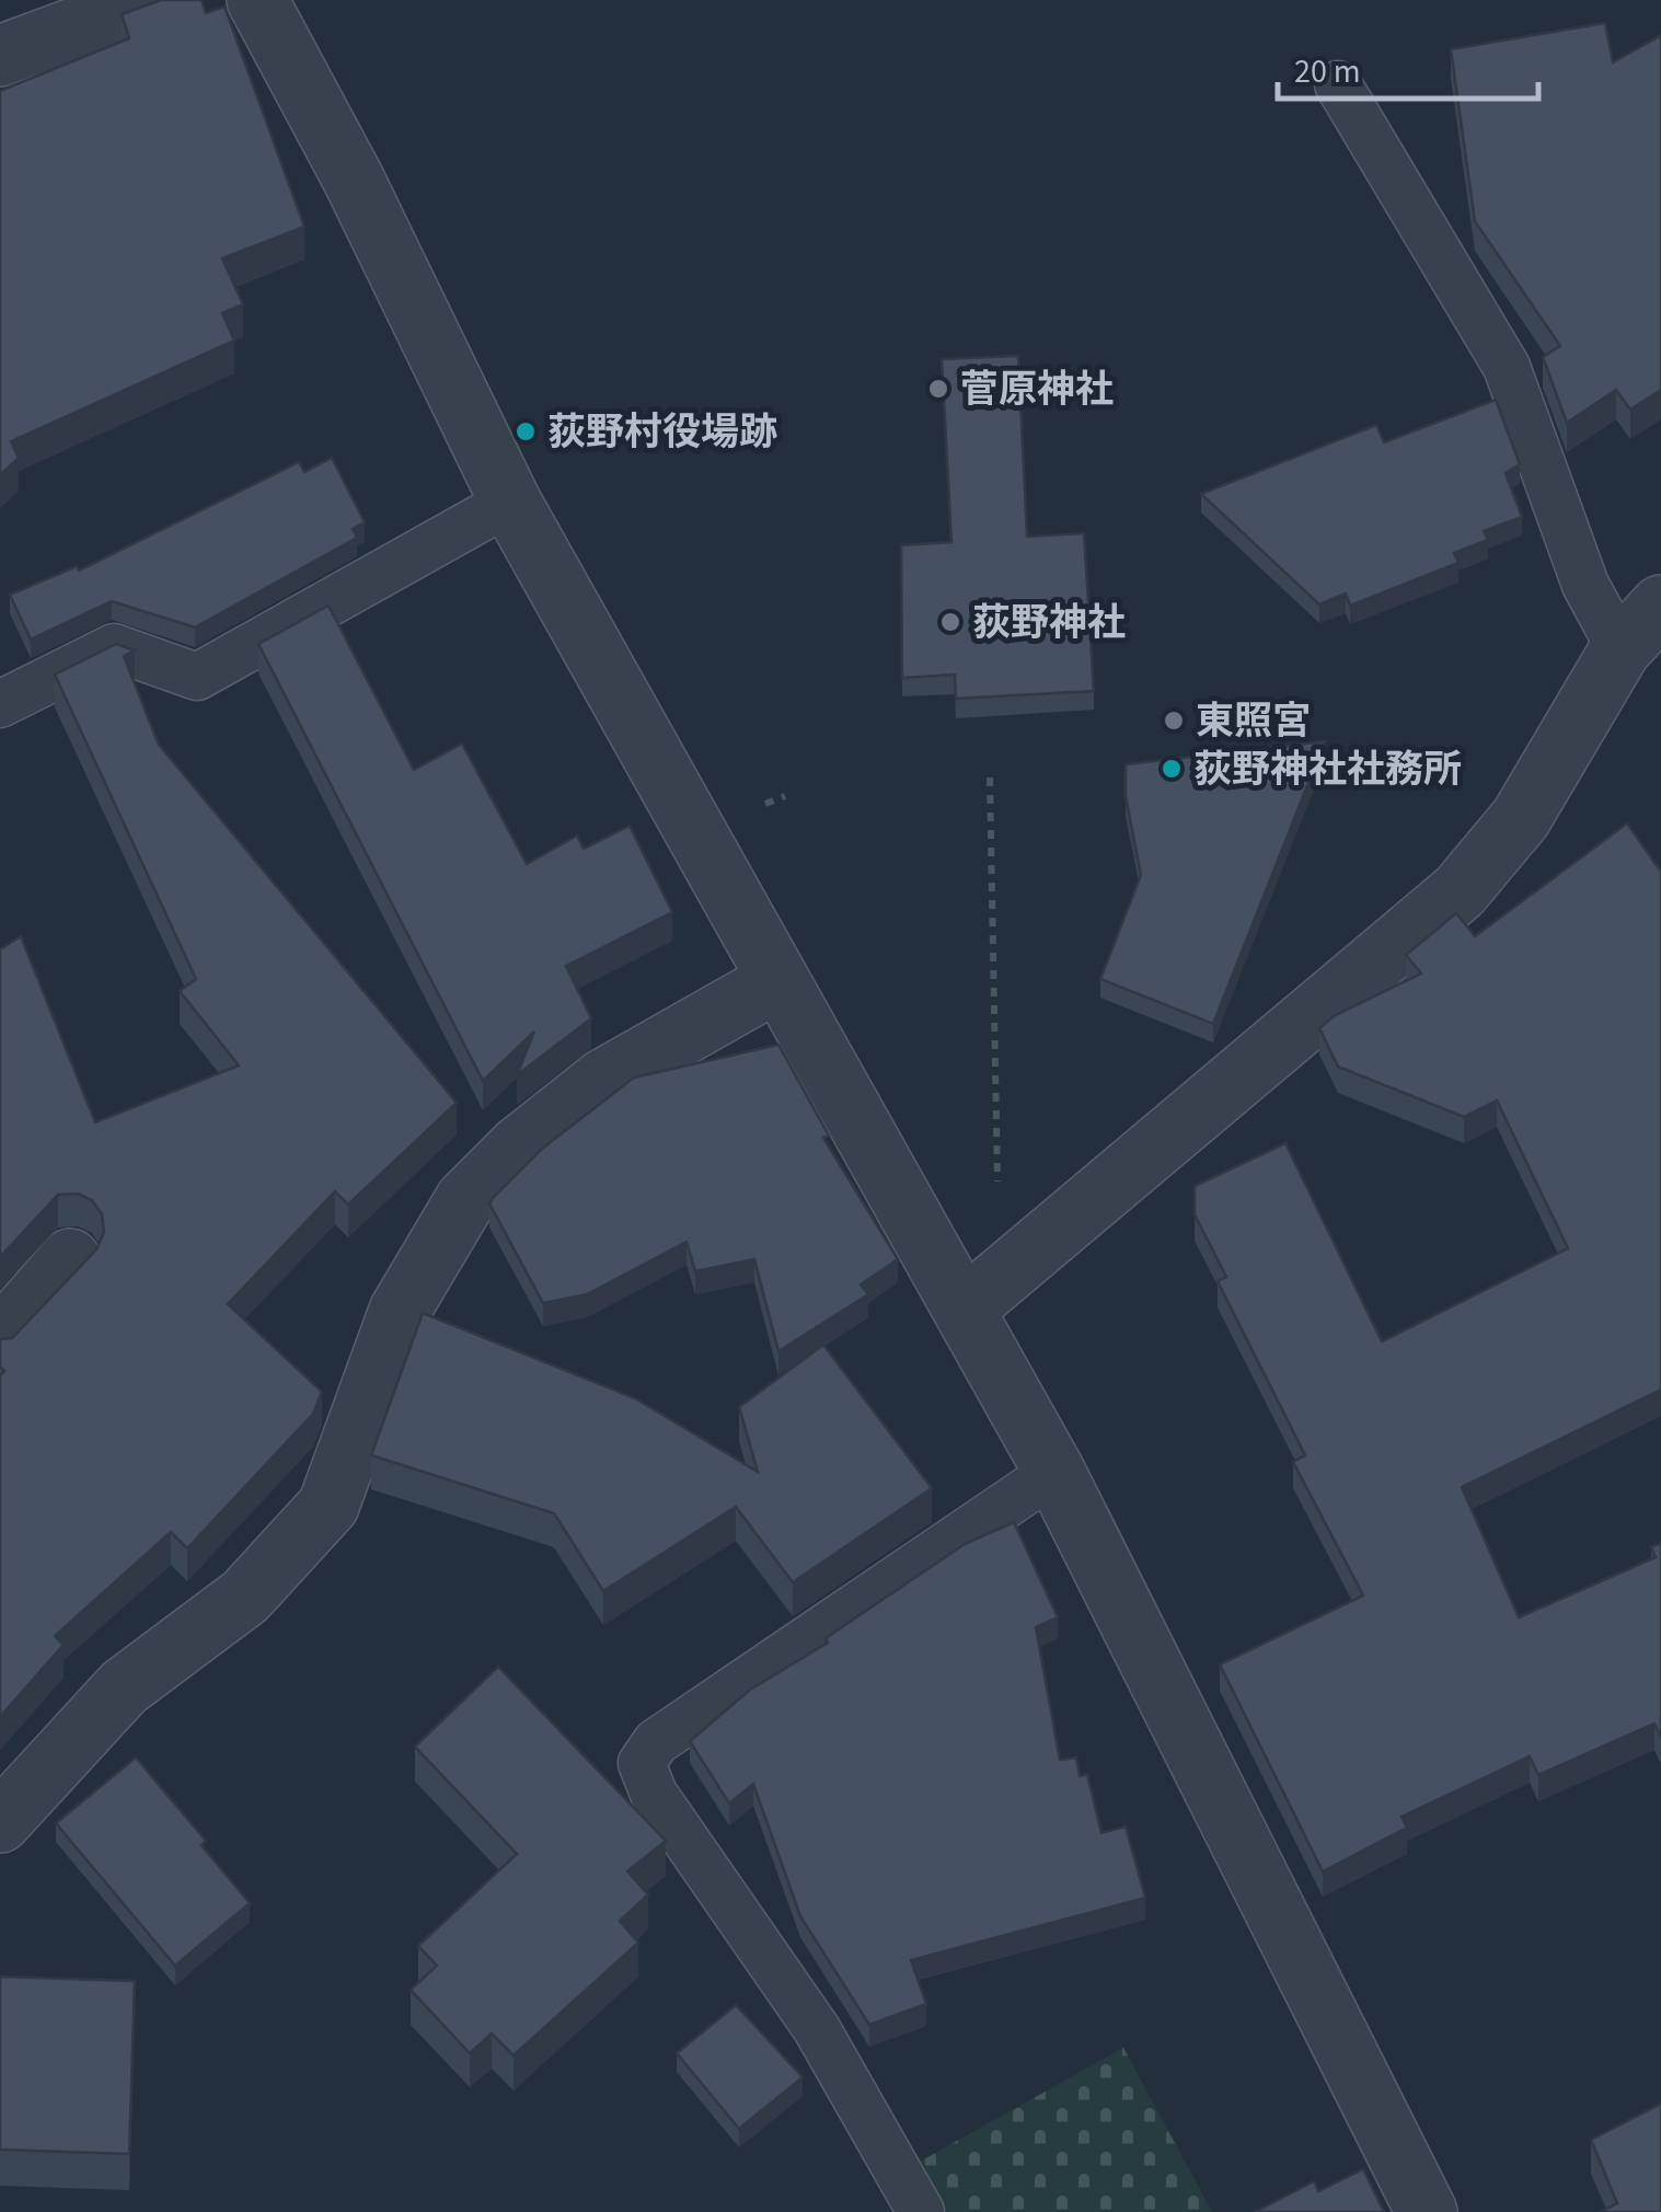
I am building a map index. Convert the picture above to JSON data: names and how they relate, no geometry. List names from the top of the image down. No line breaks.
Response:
{"places":["菅原神社","荻野村役場跡","荻野神社","東照宮","荻野神社社務所"],"scale_bar":"20 m"}
